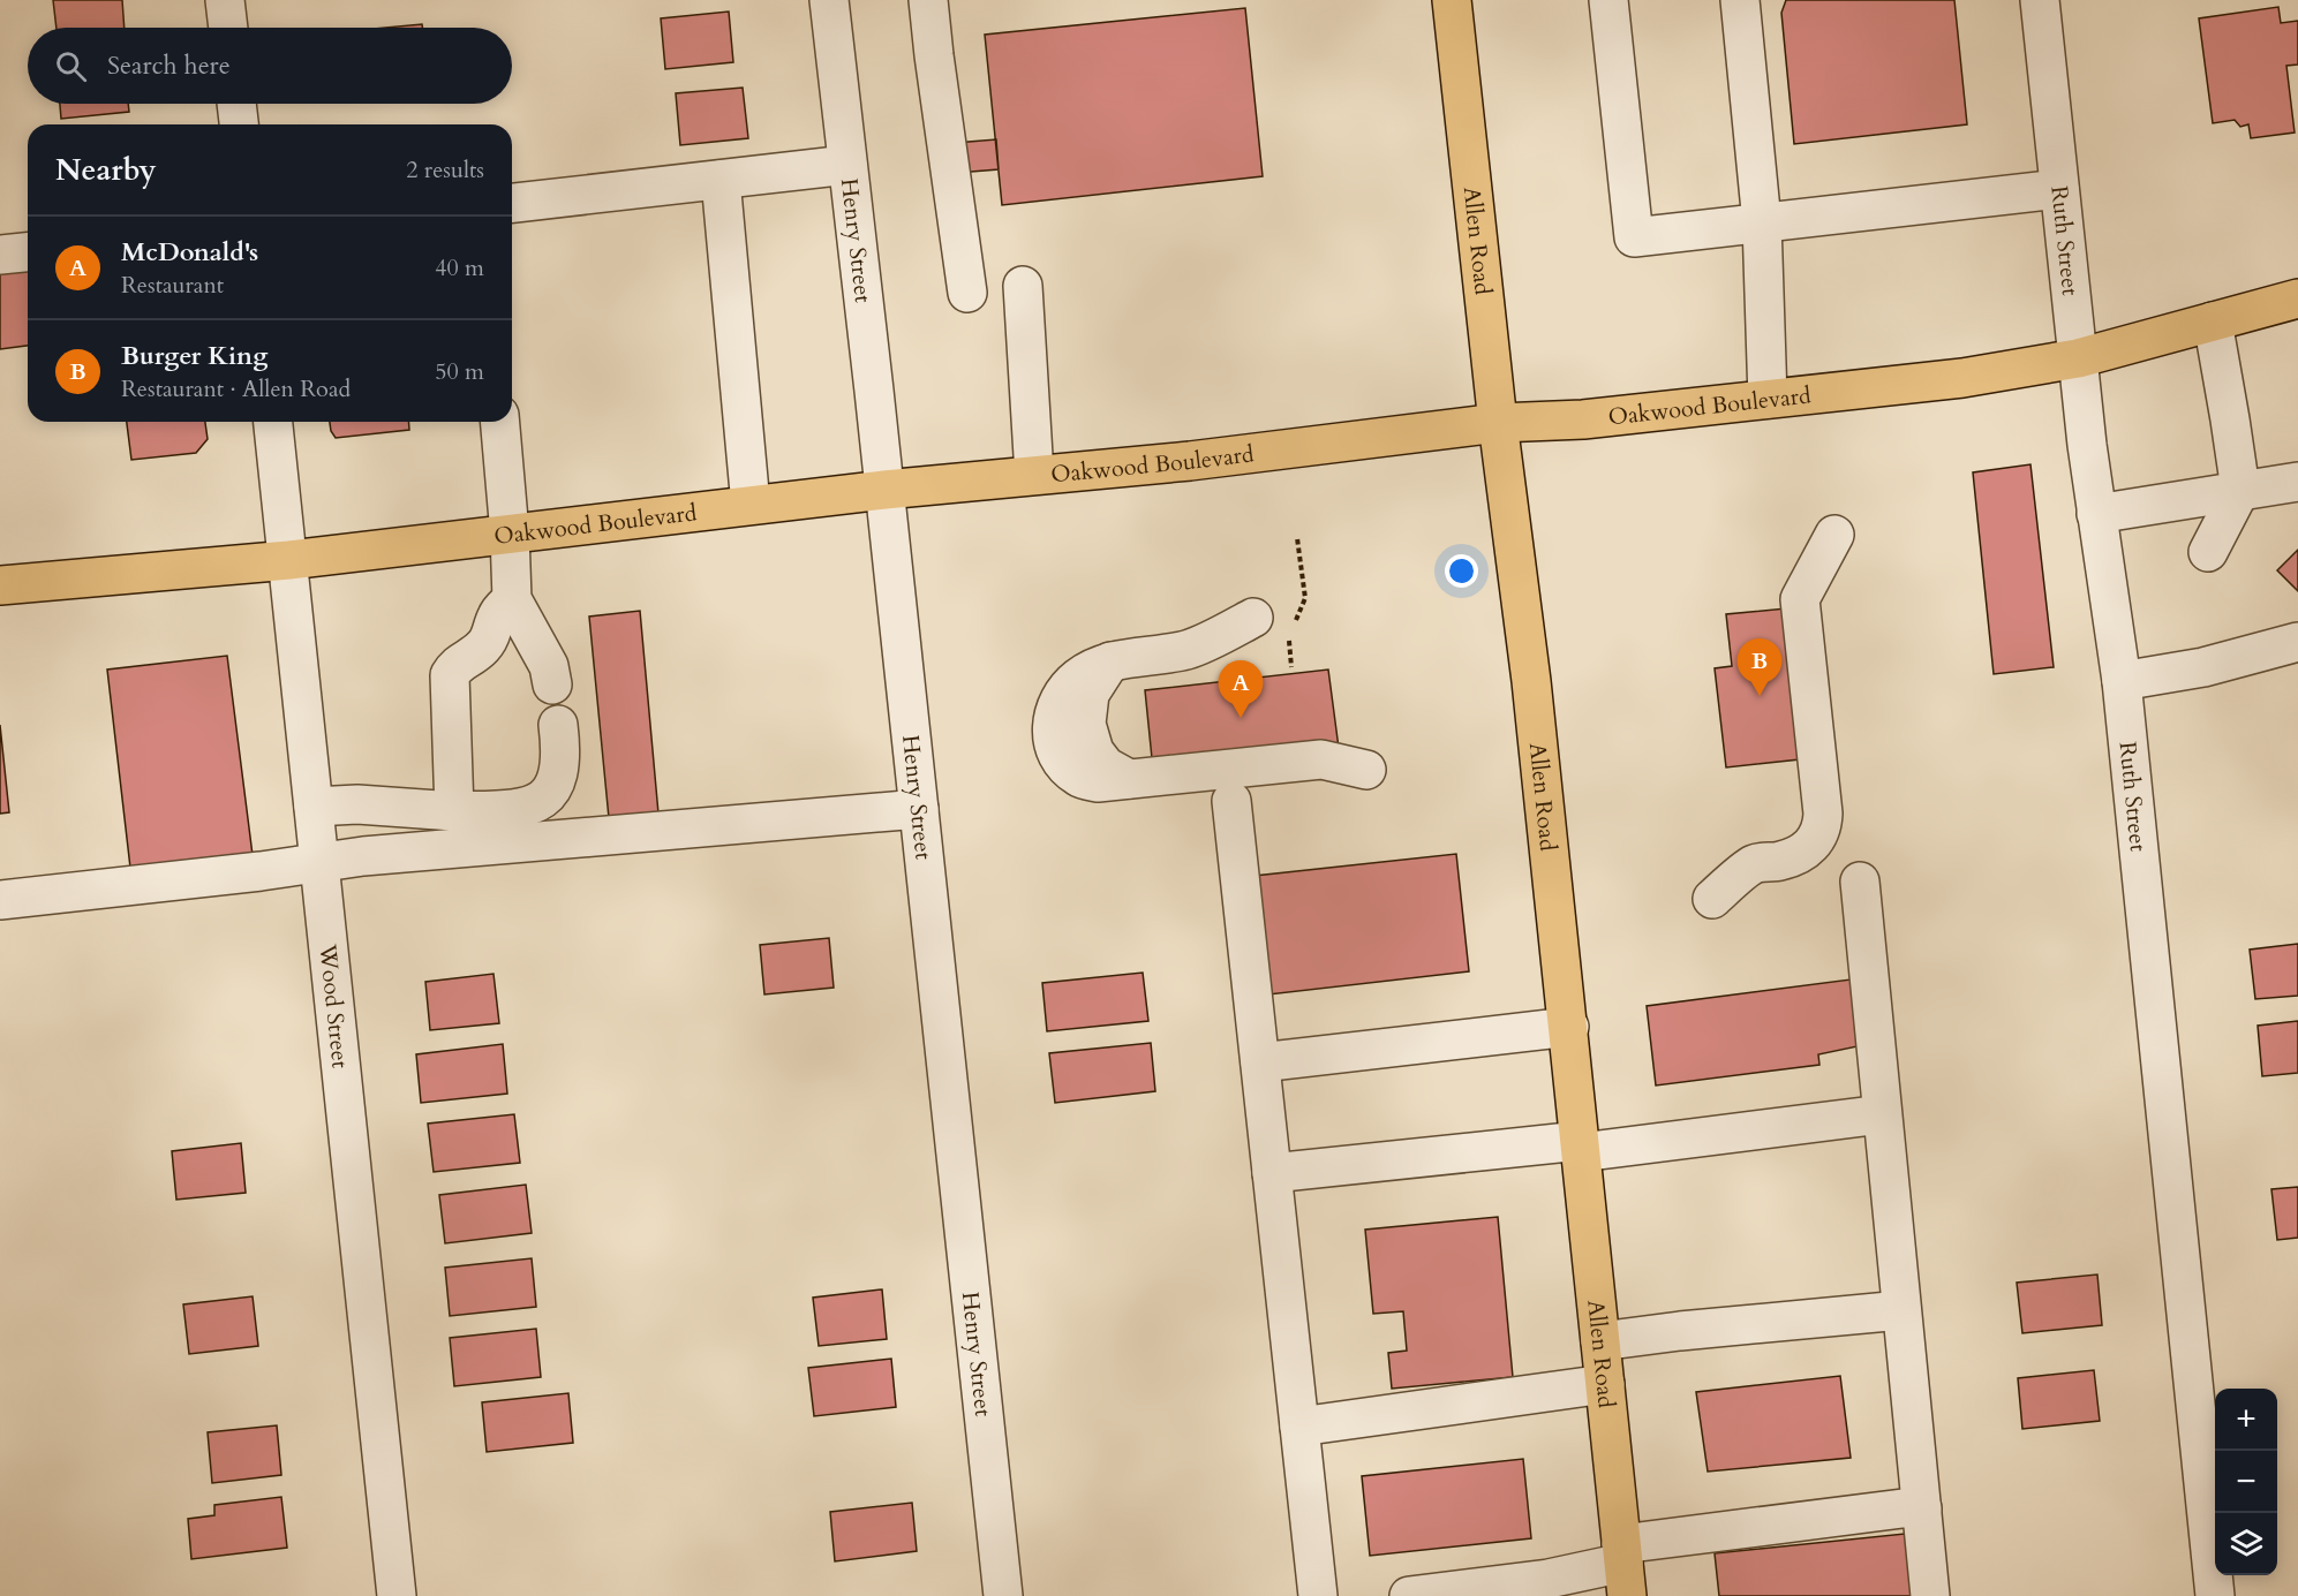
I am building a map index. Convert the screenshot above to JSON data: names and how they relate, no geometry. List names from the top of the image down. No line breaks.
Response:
{"streets":{"main road":["Allen Road","Oakwood Boulevard"],"street":["Henry Street","Ruth Street","Wood Street"]},"crossings":[["Henry Street","Oakwood Boulevard"],["Allen Road","Oakwood Boulevard"],["Ruth Street","Oakwood Boulevard"],["Oakwood Boulevard","Wood Street"]],"page":{"search":"Search here","heading":["Nearby","2 results"],"list":[{"mark":"A","name":"McDonald's","note":"Restaurant","value":"40 m"},{"mark":"B","name":"Burger King","note":"Restaurant · Allen Road","value":"50 m"}],"pins":["B","A"],"map_buttons":["+","−"]}}
